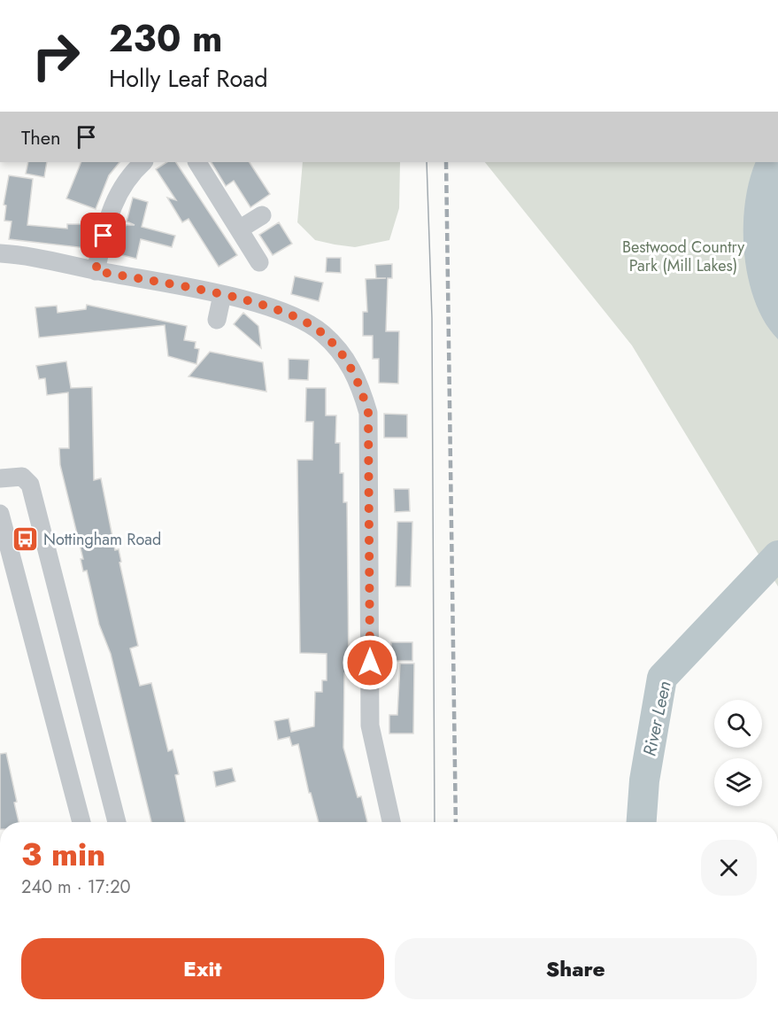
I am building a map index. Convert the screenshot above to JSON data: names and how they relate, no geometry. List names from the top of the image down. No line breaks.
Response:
{"water":["River Leen"],"parks":["Bestwood Country Park (Mill Lakes)"],"places":{"bus stop":["Nottingham Road"]},"page":{"turn":["230 m","Holly Leaf Road"],"then":"Then","heading":["3 min","240 m · 17:20"],"buttons":["Exit","Share"]}}
